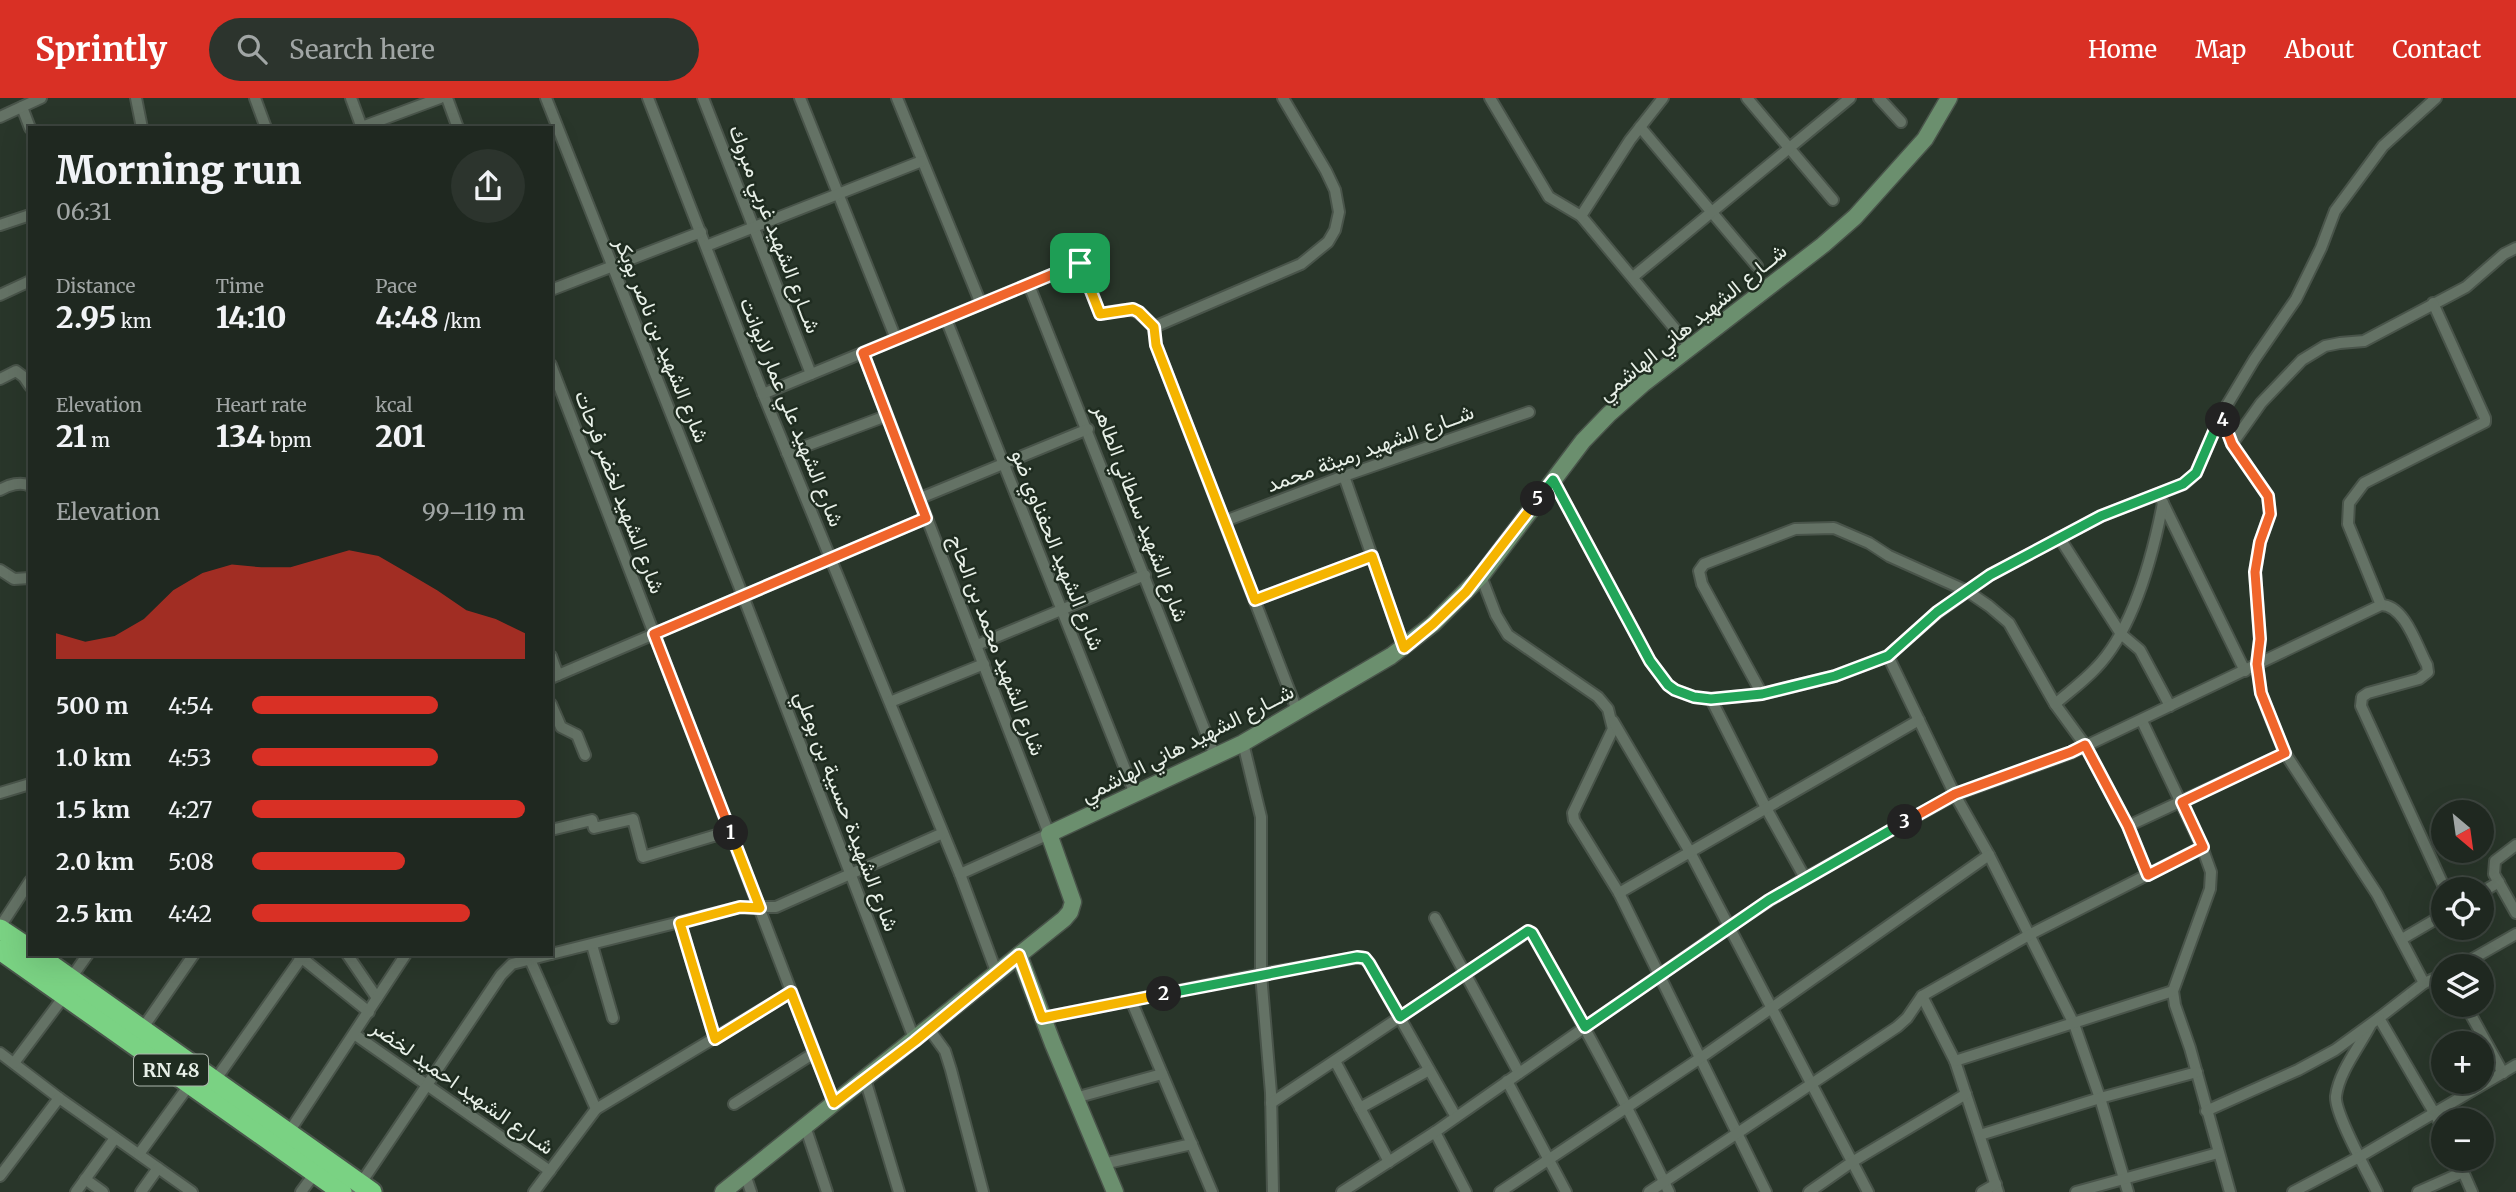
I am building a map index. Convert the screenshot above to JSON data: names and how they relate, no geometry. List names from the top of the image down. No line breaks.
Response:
{"streets":{"highway":["RN 48"],"street":["شــارع الشهيد غربي مبروك","شــارع الشهيد هاني الهاشمي","شارع الشهيد بن ناصر بوبكر","شارع الشهيد علي عمار لابوانت","شــارع الشهيد رميثة محمد","شارع الشهيد لخضر فرحات","شارع الشهيد سلطاني الطاهر","شارع الشهيد الحفناوي ضو","شارع الشهيد محمد بن الحاج","شارع الشهيدة حسيبة بن بوعلي","شـارع الشهيد احميد لخضر"]},"crossings":[["شــارع الشهيد هاني الهاشمي","شارع الشهيد علي عمار لابوانت"],["شــارع الشهيد هاني الهاشمي","شارع الشهيد سلطاني الطاهر"],["شــارع الشهيد هاني الهاشمي","شارع الشهيد الحفناوي ضو"],["شــارع الشهيد هاني الهاشمي","شارع الشهيد محمد بن الحاج"],["شارع الشهيد بن ناصر بوبكر","شارع الشهيدة حسيبة بن بوعلي"]],"north":"bottom right","page":{"header":"Sprintly","search":"Search here","nav":["Home","Map","About","Contact"],"heading":["Morning run","06:31"],"stats":[["Distance","2.95 km"],["Time","14:10"],["Pace","4:48 /km"],["Elevation","21 m"],["Heart rate","134 bpm"],["kcal","201"]],"pins":["4","5","3","1","2"],"chart":["Elevation","99–119 m"],"list":[{"name":"500 m","note":"4:54"},{"name":"1.0 km","note":"4:53"},{"name":"1.5 km","note":"4:27"},{"name":"2.0 km","note":"5:08"},{"name":"2.5 km","note":"4:42"}],"map_buttons":["+","−"]}}
